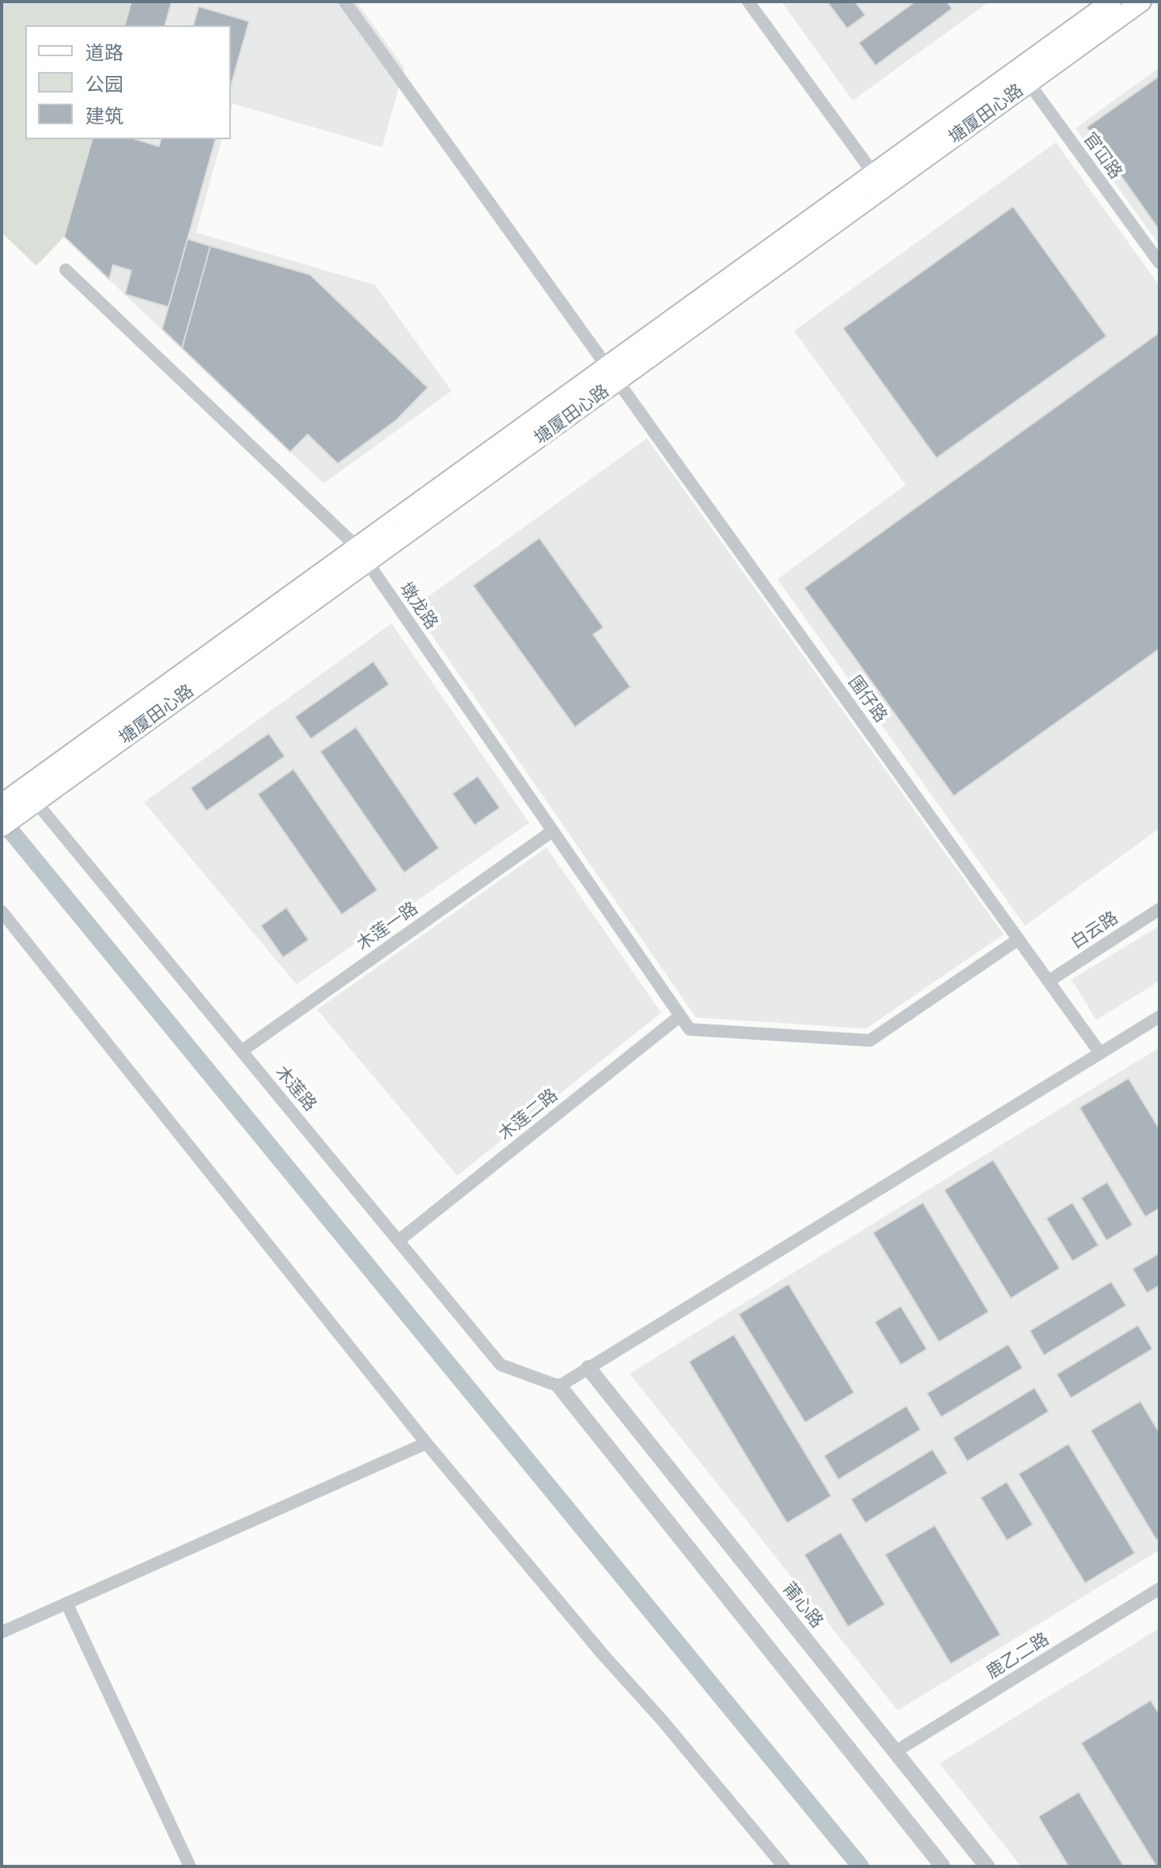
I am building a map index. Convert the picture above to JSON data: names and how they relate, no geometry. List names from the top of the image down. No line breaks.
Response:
{"streets":{"main road":["塘厦田心路"],"street":["官冚路","墩龙路","围仔路","木莲一路","白云路","木莲路","木莲二路","莆心路","鹿乙二路"]},"crossings":[["塘厦田心路","官冚路"],["塘厦田心路","墩龙路"],["塘厦田心路","围仔路"],["塘厦田心路","木莲路"],["墩龙路","木莲一路"],["墩龙路","木莲二路"],["围仔路","白云路"],["木莲一路","木莲路"],["木莲路","木莲二路"],["莆心路","鹿乙二路"]],"legend":["道路","公园","建筑"]}
